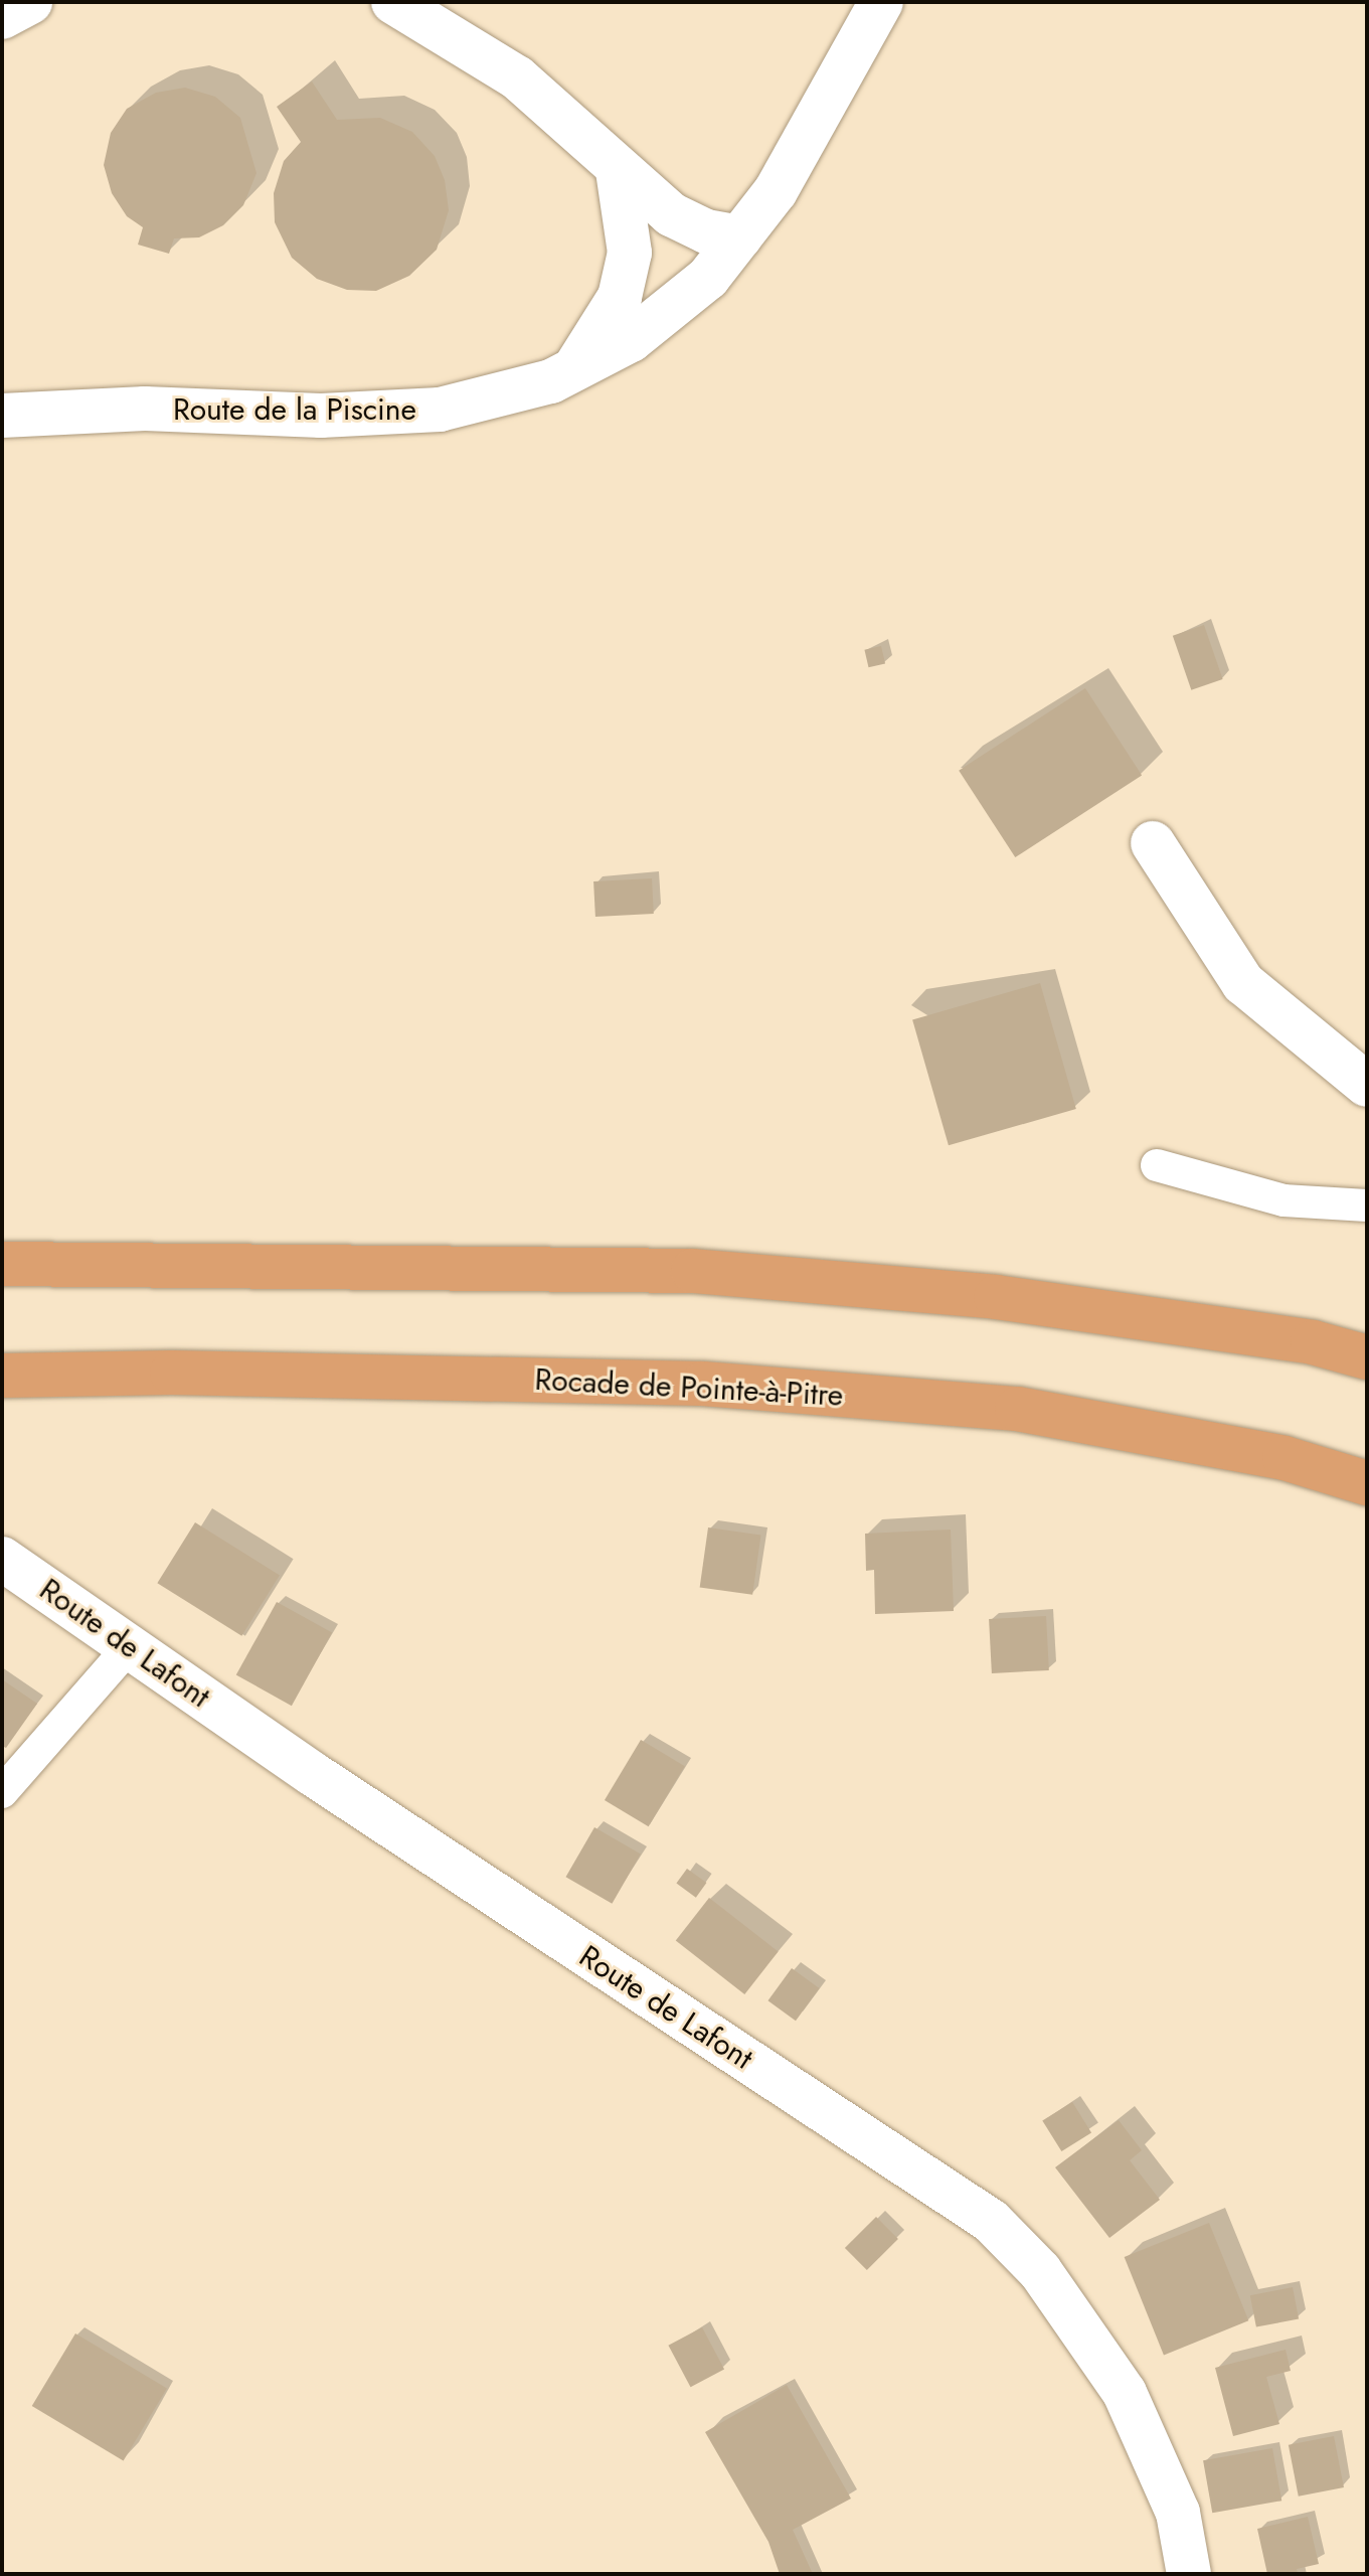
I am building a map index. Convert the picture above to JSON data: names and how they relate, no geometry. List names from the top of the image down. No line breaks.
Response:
{"streets":{"highway":["Rocade de Pointe-à-Pitre"],"street":["Route de la Piscine","Route de Lafont"]}}
